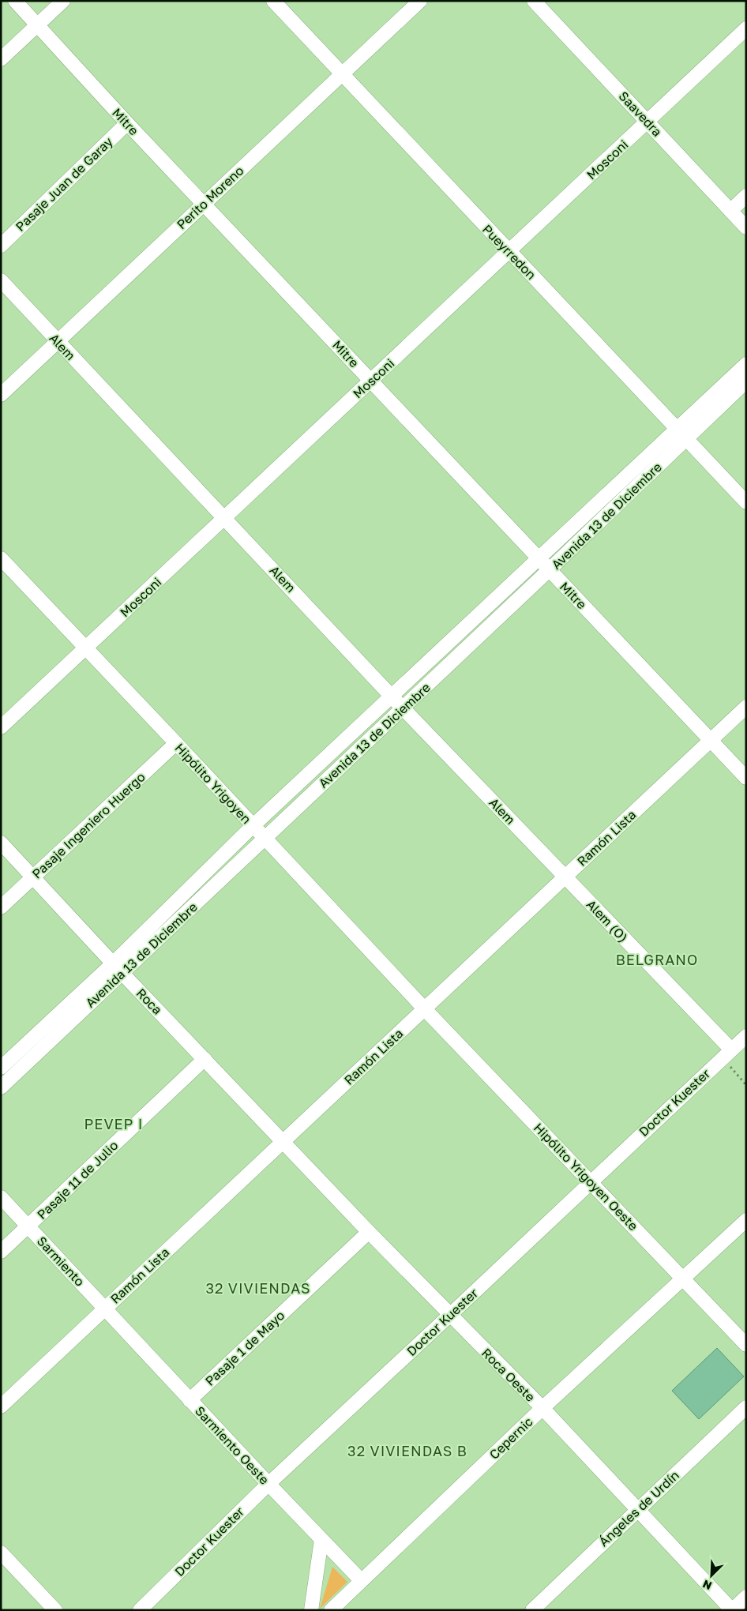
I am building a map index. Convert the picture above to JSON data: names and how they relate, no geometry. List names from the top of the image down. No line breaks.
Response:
{"streets":{"street":["Saavedra","Mitre","Mosconi","Pasaje Juan de Garay","Perito Moreno","Pueyrredon","Alem","Avenida 13 de Diciembre","Hipólito Yrigoyen","Pasaje Ingeniero Huergo","Ramón Lista","Alem (O)","Roca","Doctor Kuester","Hipólito Yrigoyen Oeste","Pasaje 11 de Julio","Sarmiento","Pasaje 1 de Mayo","Roca Oeste","Cepernic","Sarmiento Oeste","Ángeles de Urdín"]},"crossings":[["Saavedra","Mosconi"],["Mitre","Mosconi"],["Mitre","Pasaje Juan de Garay"],["Mitre","Perito Moreno"],["Mitre","Avenida 13 de Diciembre"],["Mitre","Ramón Lista"],["Mosconi","Pueyrredon"],["Mosconi","Alem"],["Mosconi","Hipólito Yrigoyen"],["Perito Moreno","Pueyrredon"],["Perito Moreno","Alem"],["Pueyrredon","Avenida 13 de Diciembre"],["Alem","Avenida 13 de Diciembre"],["Alem","Ramón Lista"],["Alem","Alem (O)"],["Avenida 13 de Diciembre","Hipólito Yrigoyen"],["Avenida 13 de Diciembre","Roca"],["Hipólito Yrigoyen","Pasaje Ingeniero Huergo"],["Hipólito Yrigoyen","Ramón Lista"],["Hipólito Yrigoyen","Hipólito Yrigoyen Oeste"],["Pasaje Ingeniero Huergo","Roca"],["Ramón Lista","Alem (O)"],["Ramón Lista","Roca"],["Ramón Lista","Hipólito Yrigoyen Oeste"],["Ramón Lista","Sarmiento"],["Ramón Lista","Roca Oeste"],["Ramón Lista","Sarmiento Oeste"],["Alem (O)","Doctor Kuester"],["Roca","Pasaje 11 de Julio"],["Roca","Roca Oeste"],["Doctor Kuester","Hipólito Yrigoyen Oeste"],["Doctor Kuester","Roca Oeste"],["Doctor Kuester","Sarmiento Oeste"],["Hipólito Yrigoyen Oeste","Cepernic"],["Pasaje 11 de Julio","Sarmiento"],["Sarmiento","Sarmiento Oeste"],["Pasaje 1 de Mayo","Roca Oeste"],["Pasaje 1 de Mayo","Sarmiento Oeste"],["Roca Oeste","Cepernic"],["Roca Oeste","Ángeles de Urdín"],["Cepernic","Sarmiento Oeste"]],"districts":["BELGRANO","PEVEP I","32 VIVIENDAS","32 VIVIENDAS B"],"north":"bottom left"}
